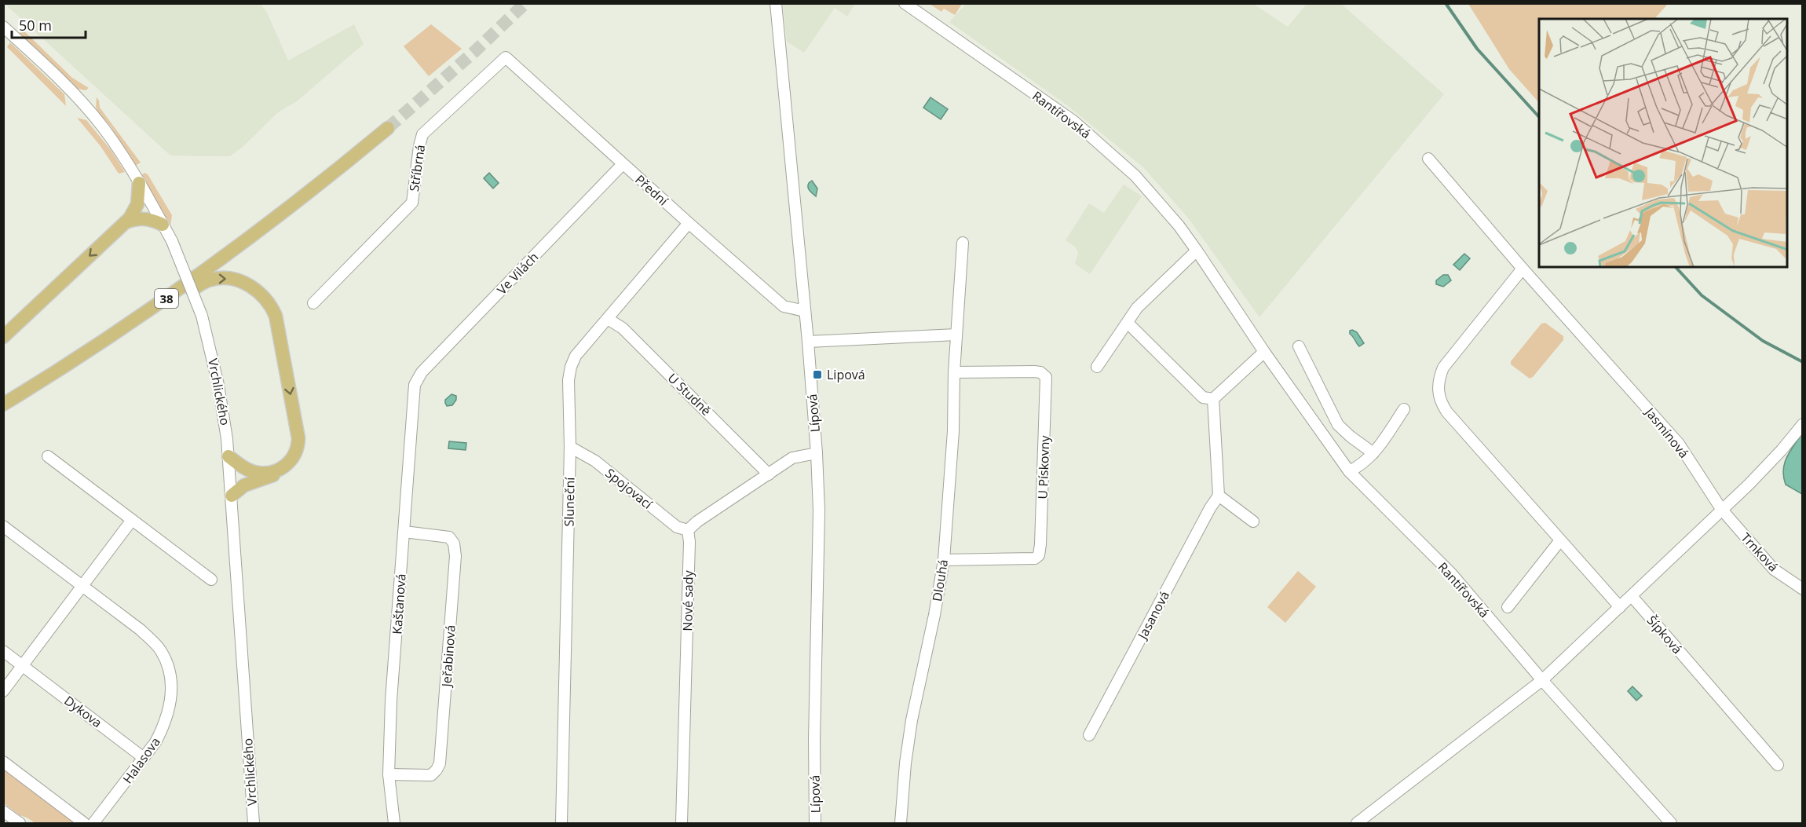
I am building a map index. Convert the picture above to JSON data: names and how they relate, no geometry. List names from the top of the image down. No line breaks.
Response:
{"streets":{"main road":["38"],"street":["Rantířovská","Stříbrná","Přední","Ve Vilách","Vrchlického","U Studně","Lípová","Jasmínová","U Pískovny","Spojovací","Sluneční","Trnková","Dlouhá","Nové sady","Kaštanová","Jasanová","Šípková","Jeřabinová","Dykova","Halasova"]},"crossings":[["Stříbrná","Přední"],["Přední","Ve Vilách"],["Přední","Lípová"],["Přední","Sluneční"],["Ve Vilách","Kaštanová"],["U Studně","Sluneční"],["Jasmínová","Trnková"],["U Pískovny","Dlouhá"],["Spojovací","Sluneční"],["Spojovací","Nové sady"],["Kaštanová","Jeřabinová"],["Dykova","Halasova"]],"places":{"transit":["Lipová"]},"scale_bar":"50 m"}
